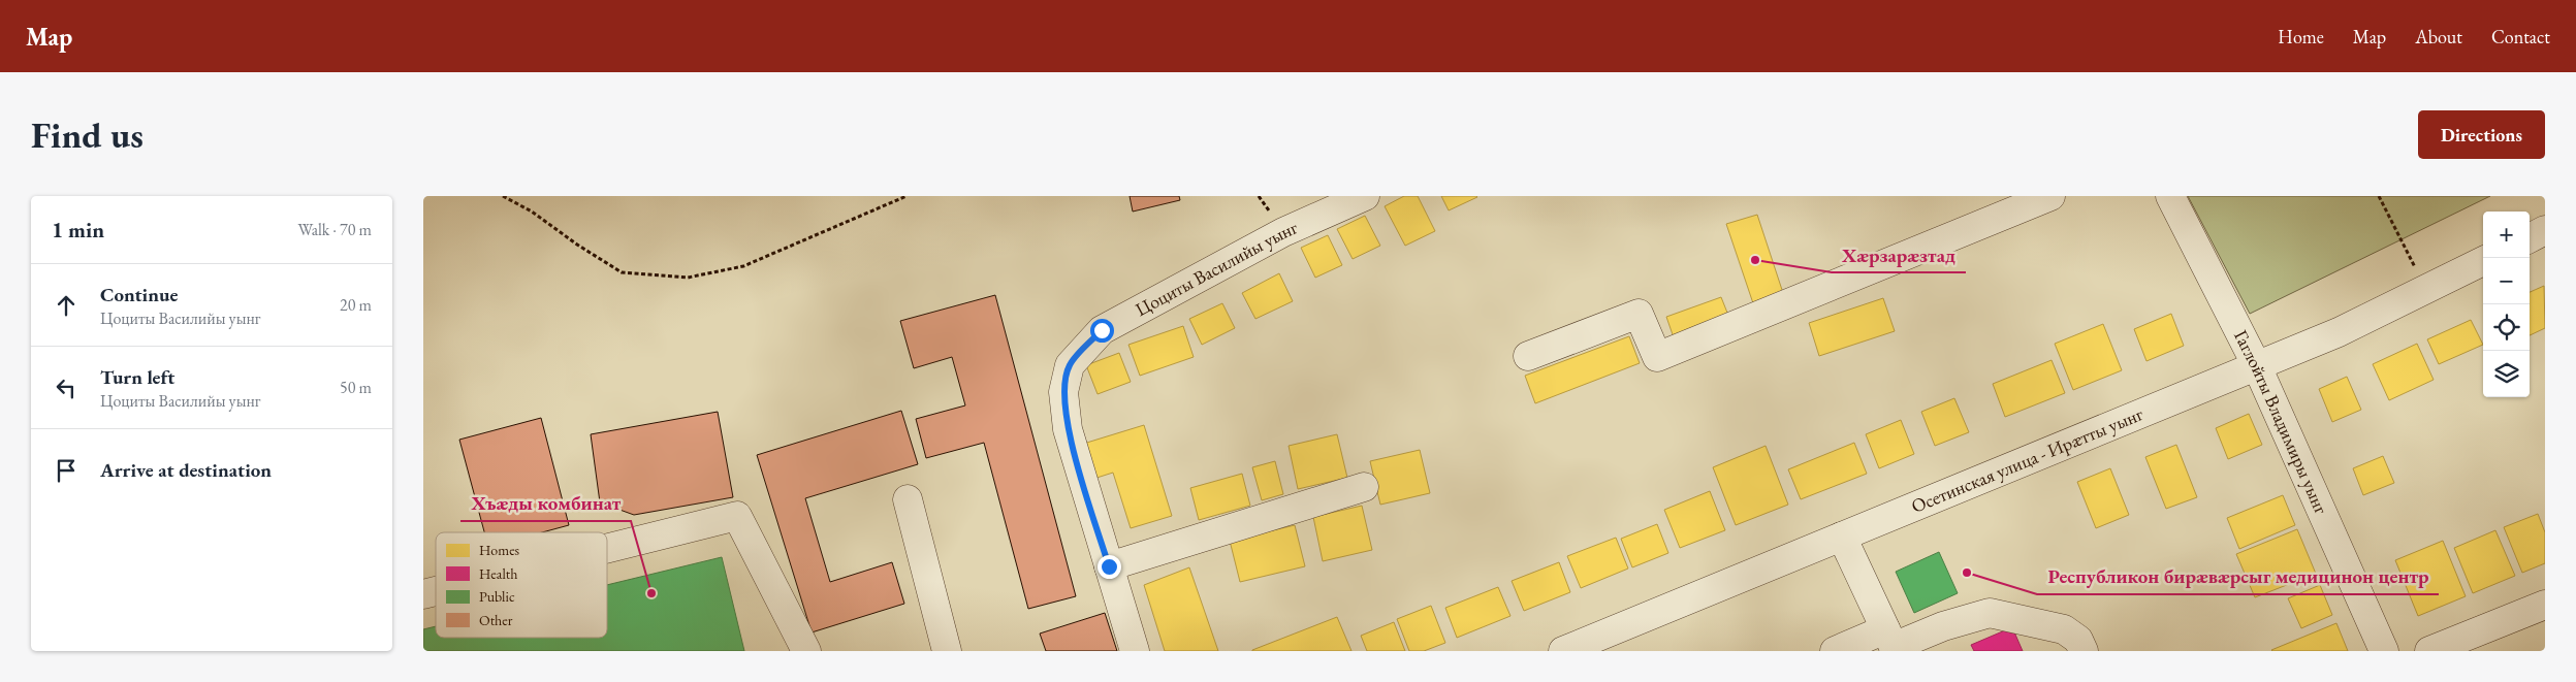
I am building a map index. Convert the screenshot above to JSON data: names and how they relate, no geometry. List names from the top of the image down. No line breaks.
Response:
{"streets":{"street":["Цоциты Василийы уынг","Гаглойты Владимиры уынг","Осетинская улица - Ирæтты уынг"]},"crossings":[["Гаглойты Владимиры уынг","Осетинская улица - Ирæтты уынг"]],"places":["Хæрзарæзтад","Республикон бирæвæрсыг медицинон центр","Хъæды комбинат"],"legend":["Homes","Health","Public","Other"],"page":{"header":"Map","nav":["Home","Map","About","Contact"],"buttons":"Directions","title":"Find us","heading":["1 min","Walk · 70 m"],"map_buttons":["+","−"],"list":[["Continue","Цоциты Василийы уынг","20 m"],["Turn left","Цоциты Василийы уынг","50 m"],"Arrive at destination"]}}
